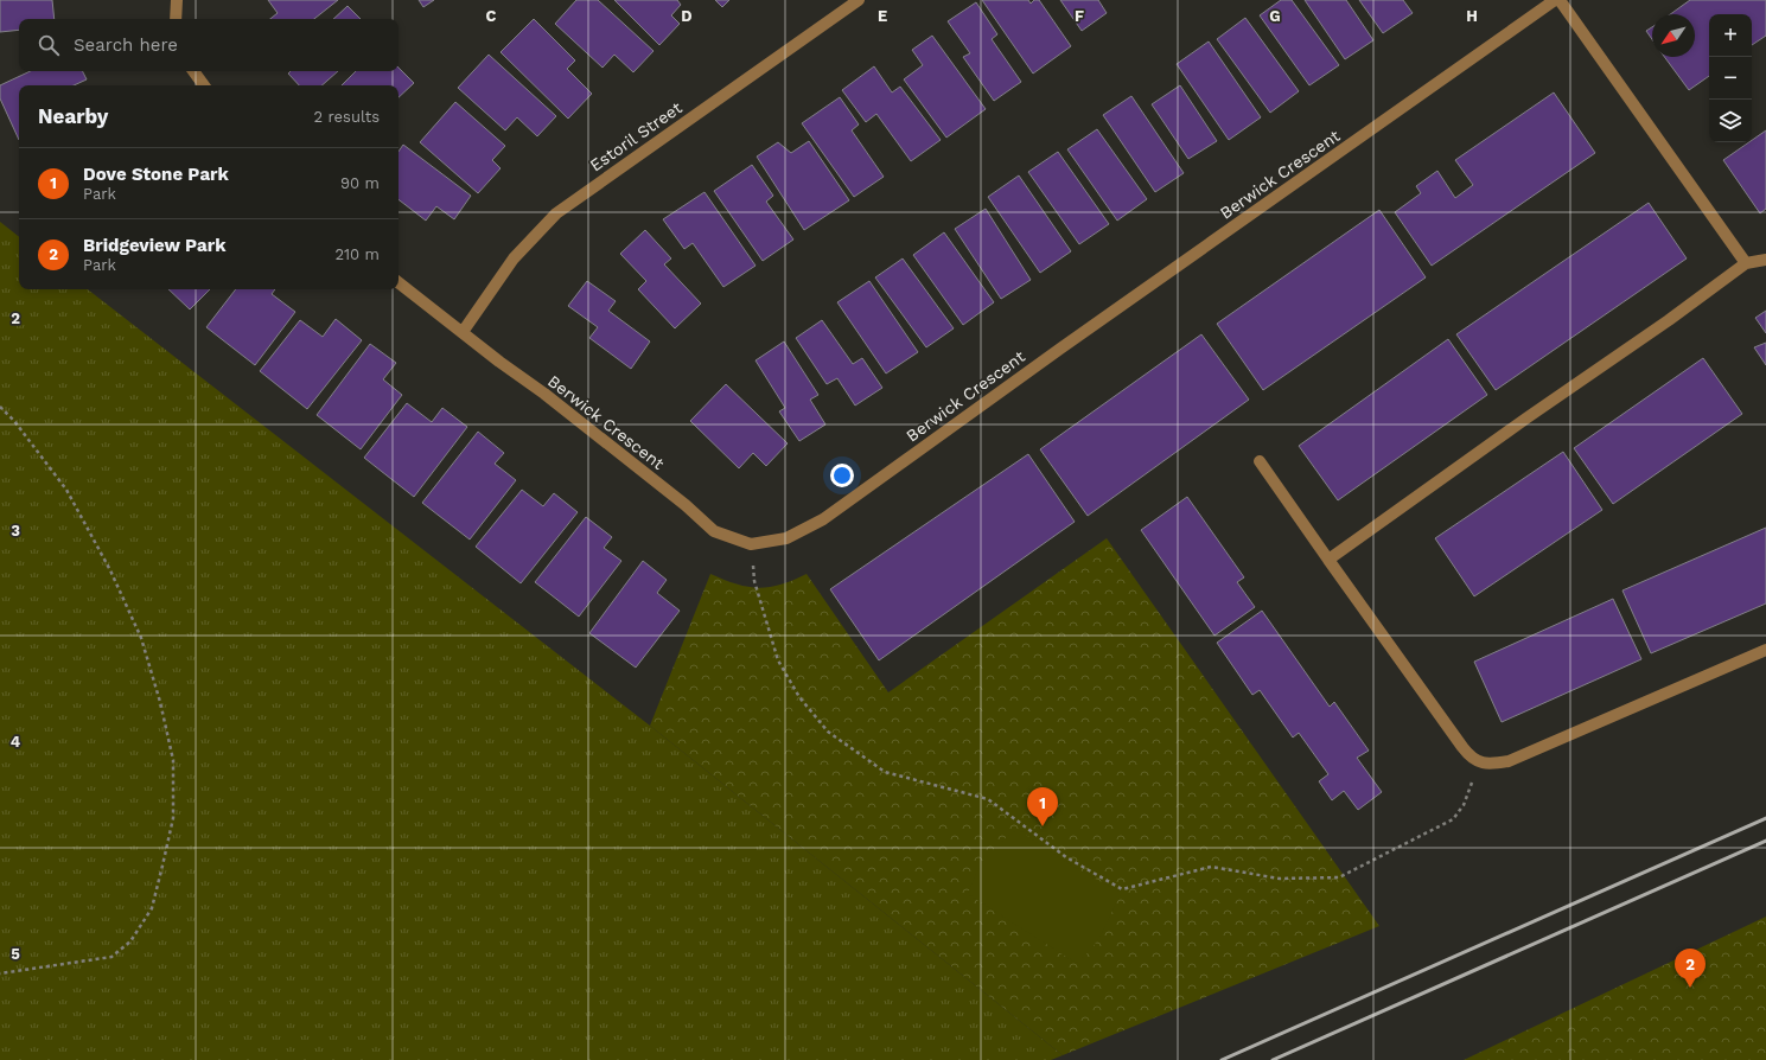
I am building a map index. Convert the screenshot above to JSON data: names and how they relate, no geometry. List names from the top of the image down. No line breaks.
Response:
{"streets":{"street":["Estoril Street","Berwick Crescent"]},"crossings":[["Estoril Street","Berwick Crescent"]],"north":"bottom left","page":{"map_buttons":["+","−"],"search":"Search here","heading":["Nearby","2 results"],"list":[{"mark":"1","name":"Dove Stone Park","note":"Park","value":"90 m"},{"mark":"2","name":"Bridgeview Park","note":"Park","value":"210 m"}],"pins":["1","2"]},"grid":{"columns":["C","D","E","F","G","H"],"rows":["2","3","4","5"]}}
